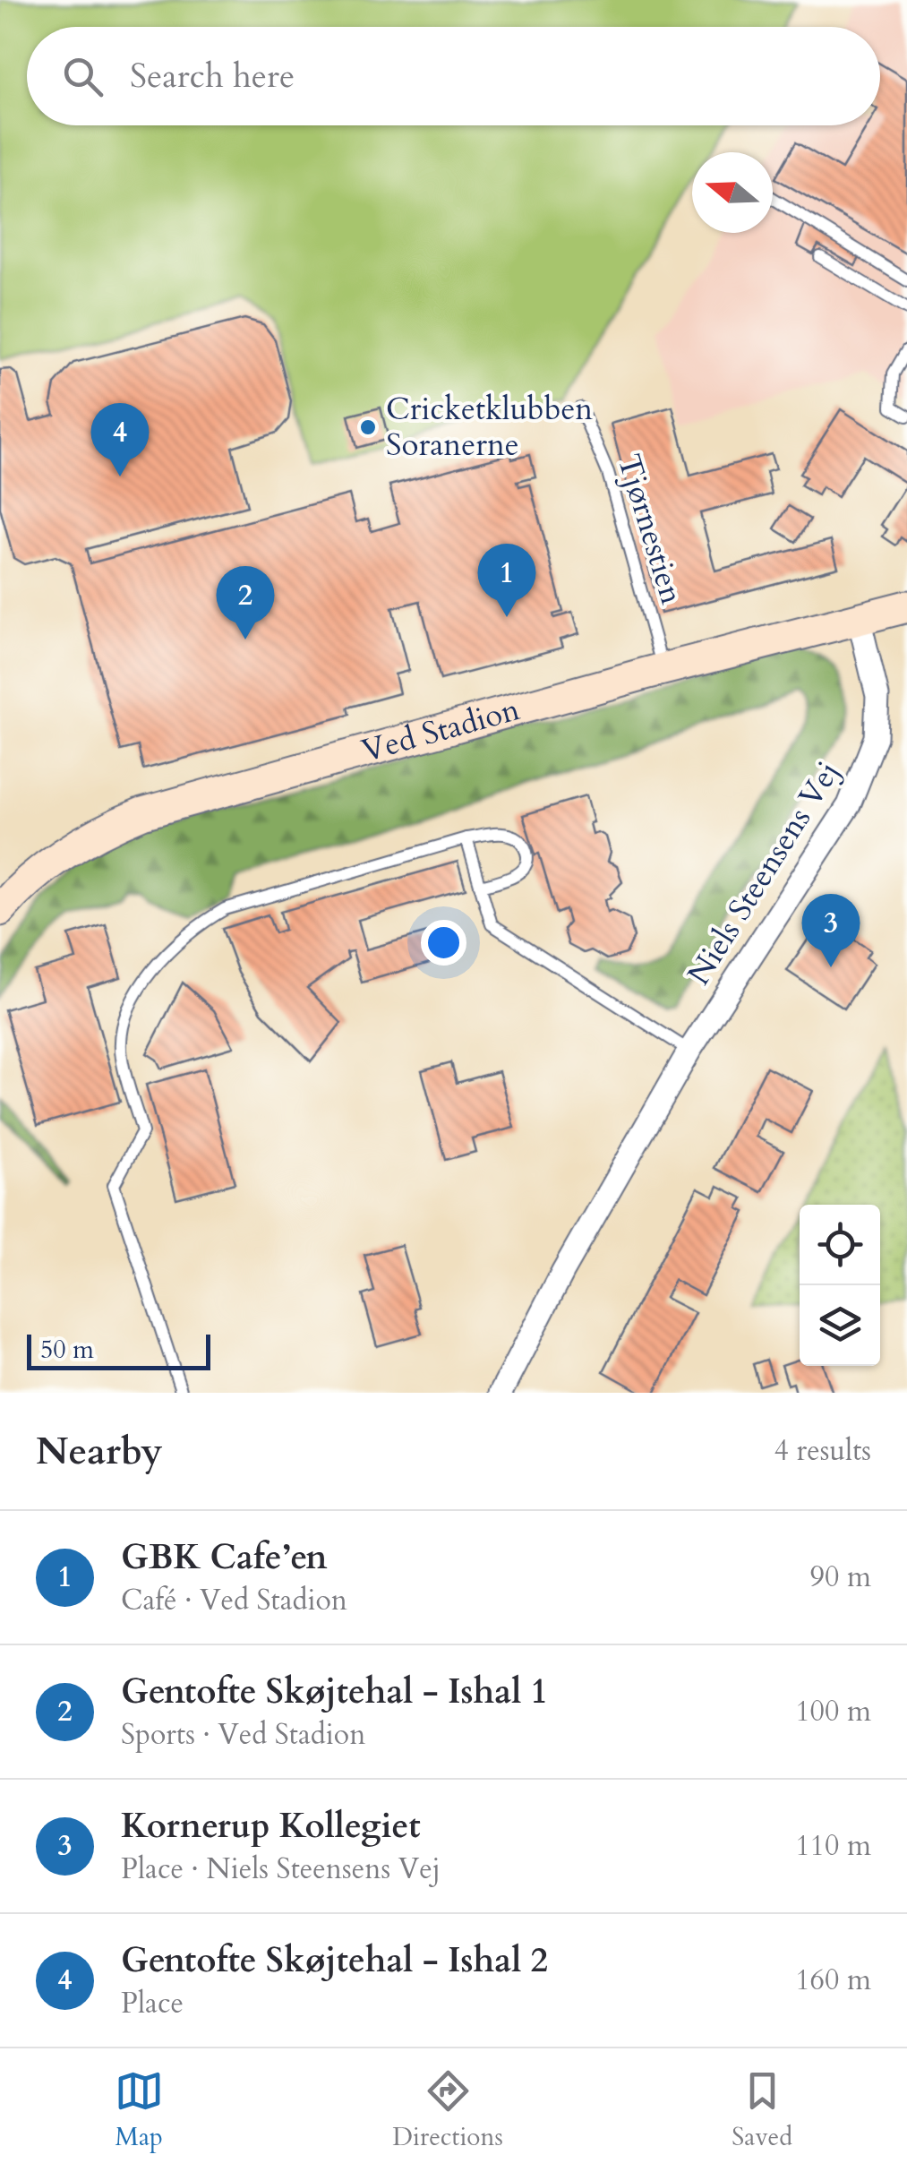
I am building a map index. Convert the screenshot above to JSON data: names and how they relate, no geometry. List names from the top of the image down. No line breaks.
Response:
{"streets":{"street":["Ved Stadion","Niels Steensens Vej"],"lane":["Tjørnestien"]},"crossings":[["Tjørnestien","Ved Stadion"],["Ved Stadion","Niels Steensens Vej"]],"places":["Cricketklubben Soranerne"],"scale_bar":"50 m","north":"left","page":{"search":"Search here","pins":["4","1","2","3"],"scale":"50 m","heading":["Nearby","4 results"],"list":[{"mark":"1","name":"GBK Cafe’en","note":"Café · Ved Stadion","value":"90 m"},{"mark":"2","name":"Gentofte Skøjtehal - Ishal 1","note":"Sports · Ved Stadion","value":"100 m"},{"mark":"3","name":"Kornerup Kollegiet","note":"Place · Niels Steensens Vej","value":"110 m"},{"mark":"4","name":"Gentofte Skøjtehal - Ishal 2","note":"Place","value":"160 m"}],"nav":["Map","Directions","Saved"]}}
